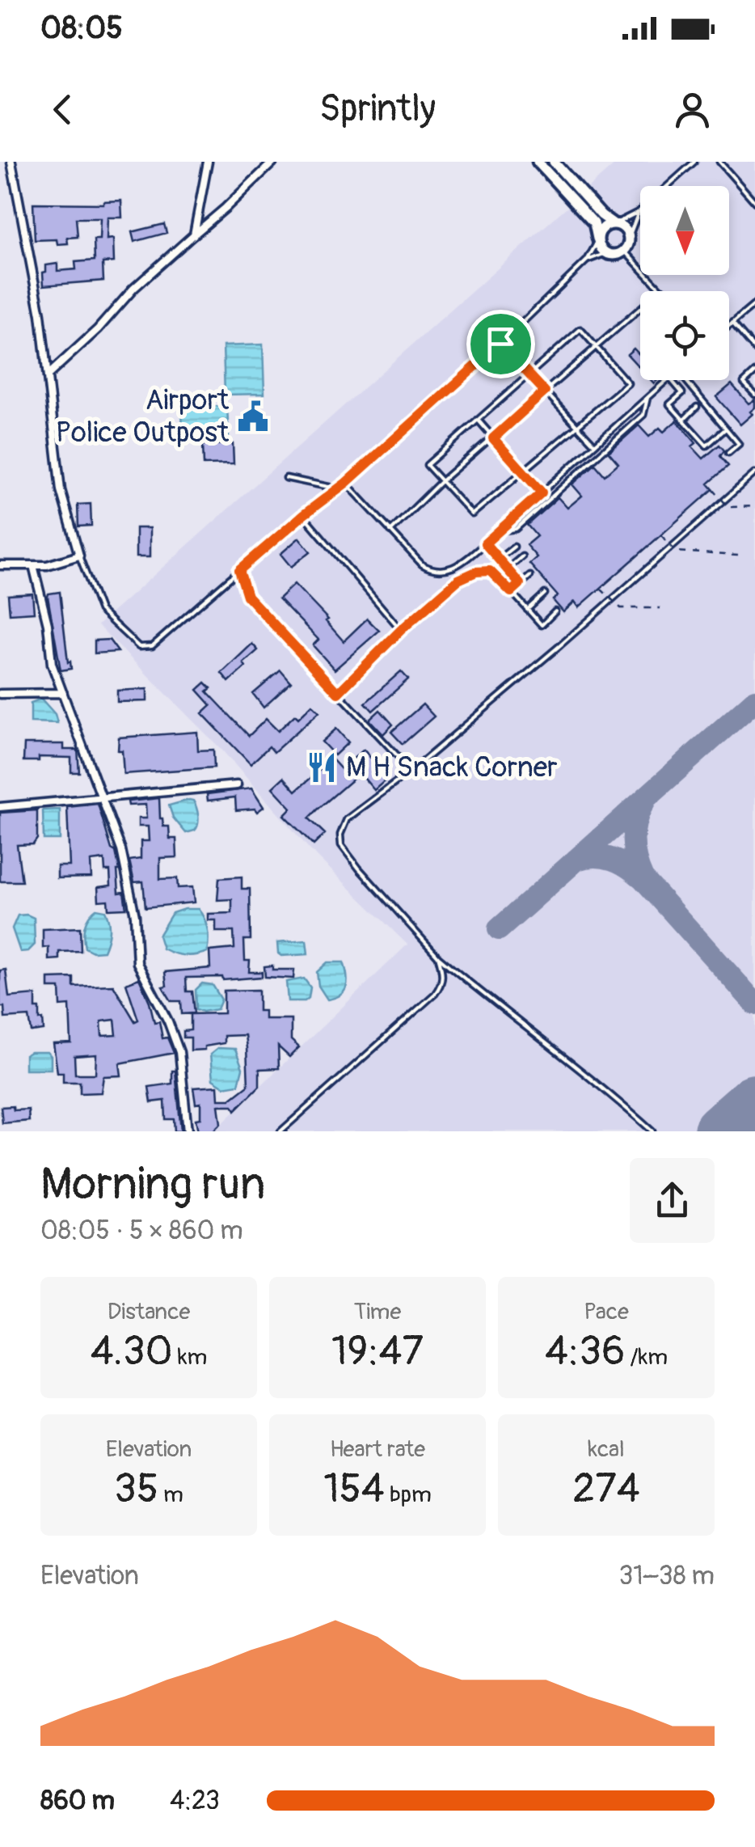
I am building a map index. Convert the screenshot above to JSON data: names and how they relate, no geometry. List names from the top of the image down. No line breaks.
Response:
{"places":{"public building":["Airport Police Outpost"],"restaurant":["M H Snack Corner"]},"north":"bottom","page":{"status":"08:05","header":"Sprintly","heading":["Morning run","08:05 · 5 × 860 m"],"stats":[["Distance","4.30 km"],["Time","19:47"],["Pace","4:36 /km"],["Elevation","35 m"],["Heart rate","154 bpm"],["kcal","274"]],"chart":["Elevation","31–38 m"],"list":[{"name":"860 m","note":"4:23"}]}}
